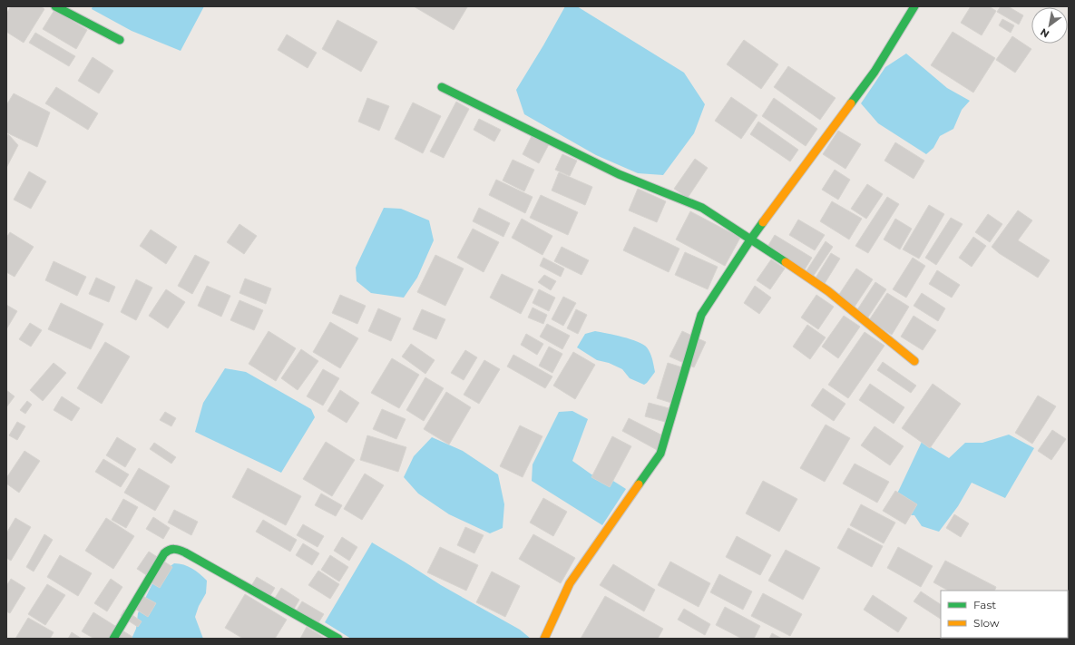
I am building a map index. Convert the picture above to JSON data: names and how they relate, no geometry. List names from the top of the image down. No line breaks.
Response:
{"legend":["Fast","Slow"],"north":"bottom left"}
